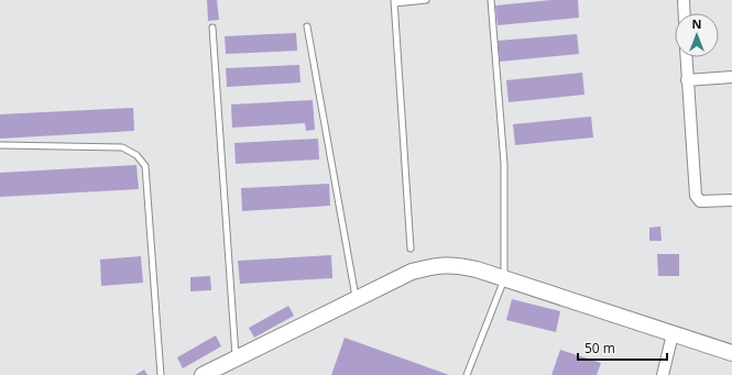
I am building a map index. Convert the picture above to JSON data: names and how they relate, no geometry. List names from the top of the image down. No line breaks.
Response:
{"scale_bar":"50 m","north":"top"}
